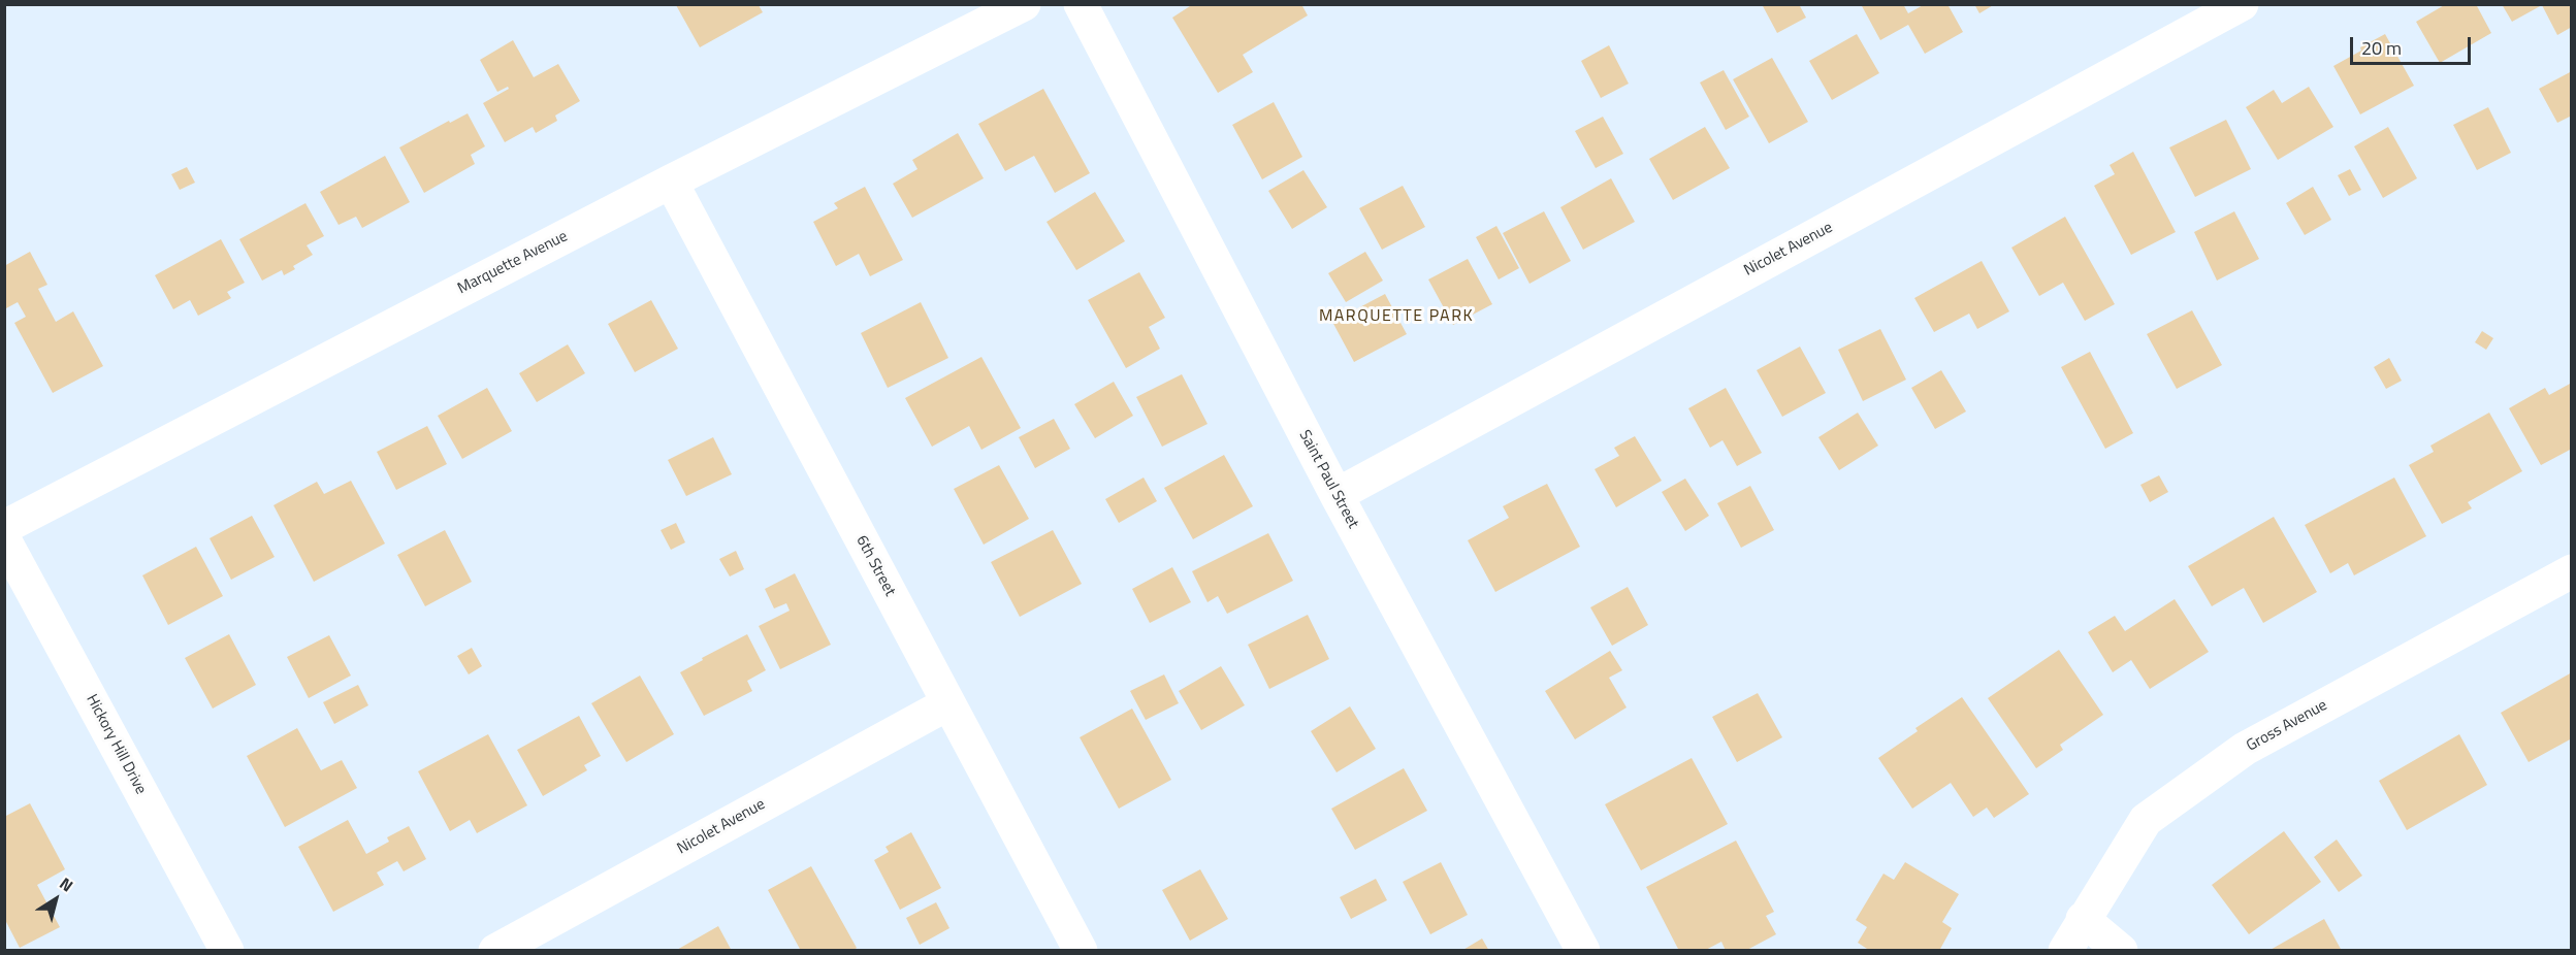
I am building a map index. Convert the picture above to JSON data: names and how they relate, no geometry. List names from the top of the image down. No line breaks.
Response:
{"streets":{"street":["Nicolet Avenue","Marquette Avenue","Saint Paul Street","6th Street","Gross Avenue","Hickory Hill Drive"]},"crossings":[["Nicolet Avenue","Saint Paul Street"],["Nicolet Avenue","6th Street"],["Marquette Avenue","6th Street"]],"districts":["MARQUETTE PARK"],"scale_bar":"20 m","north":"top right"}
